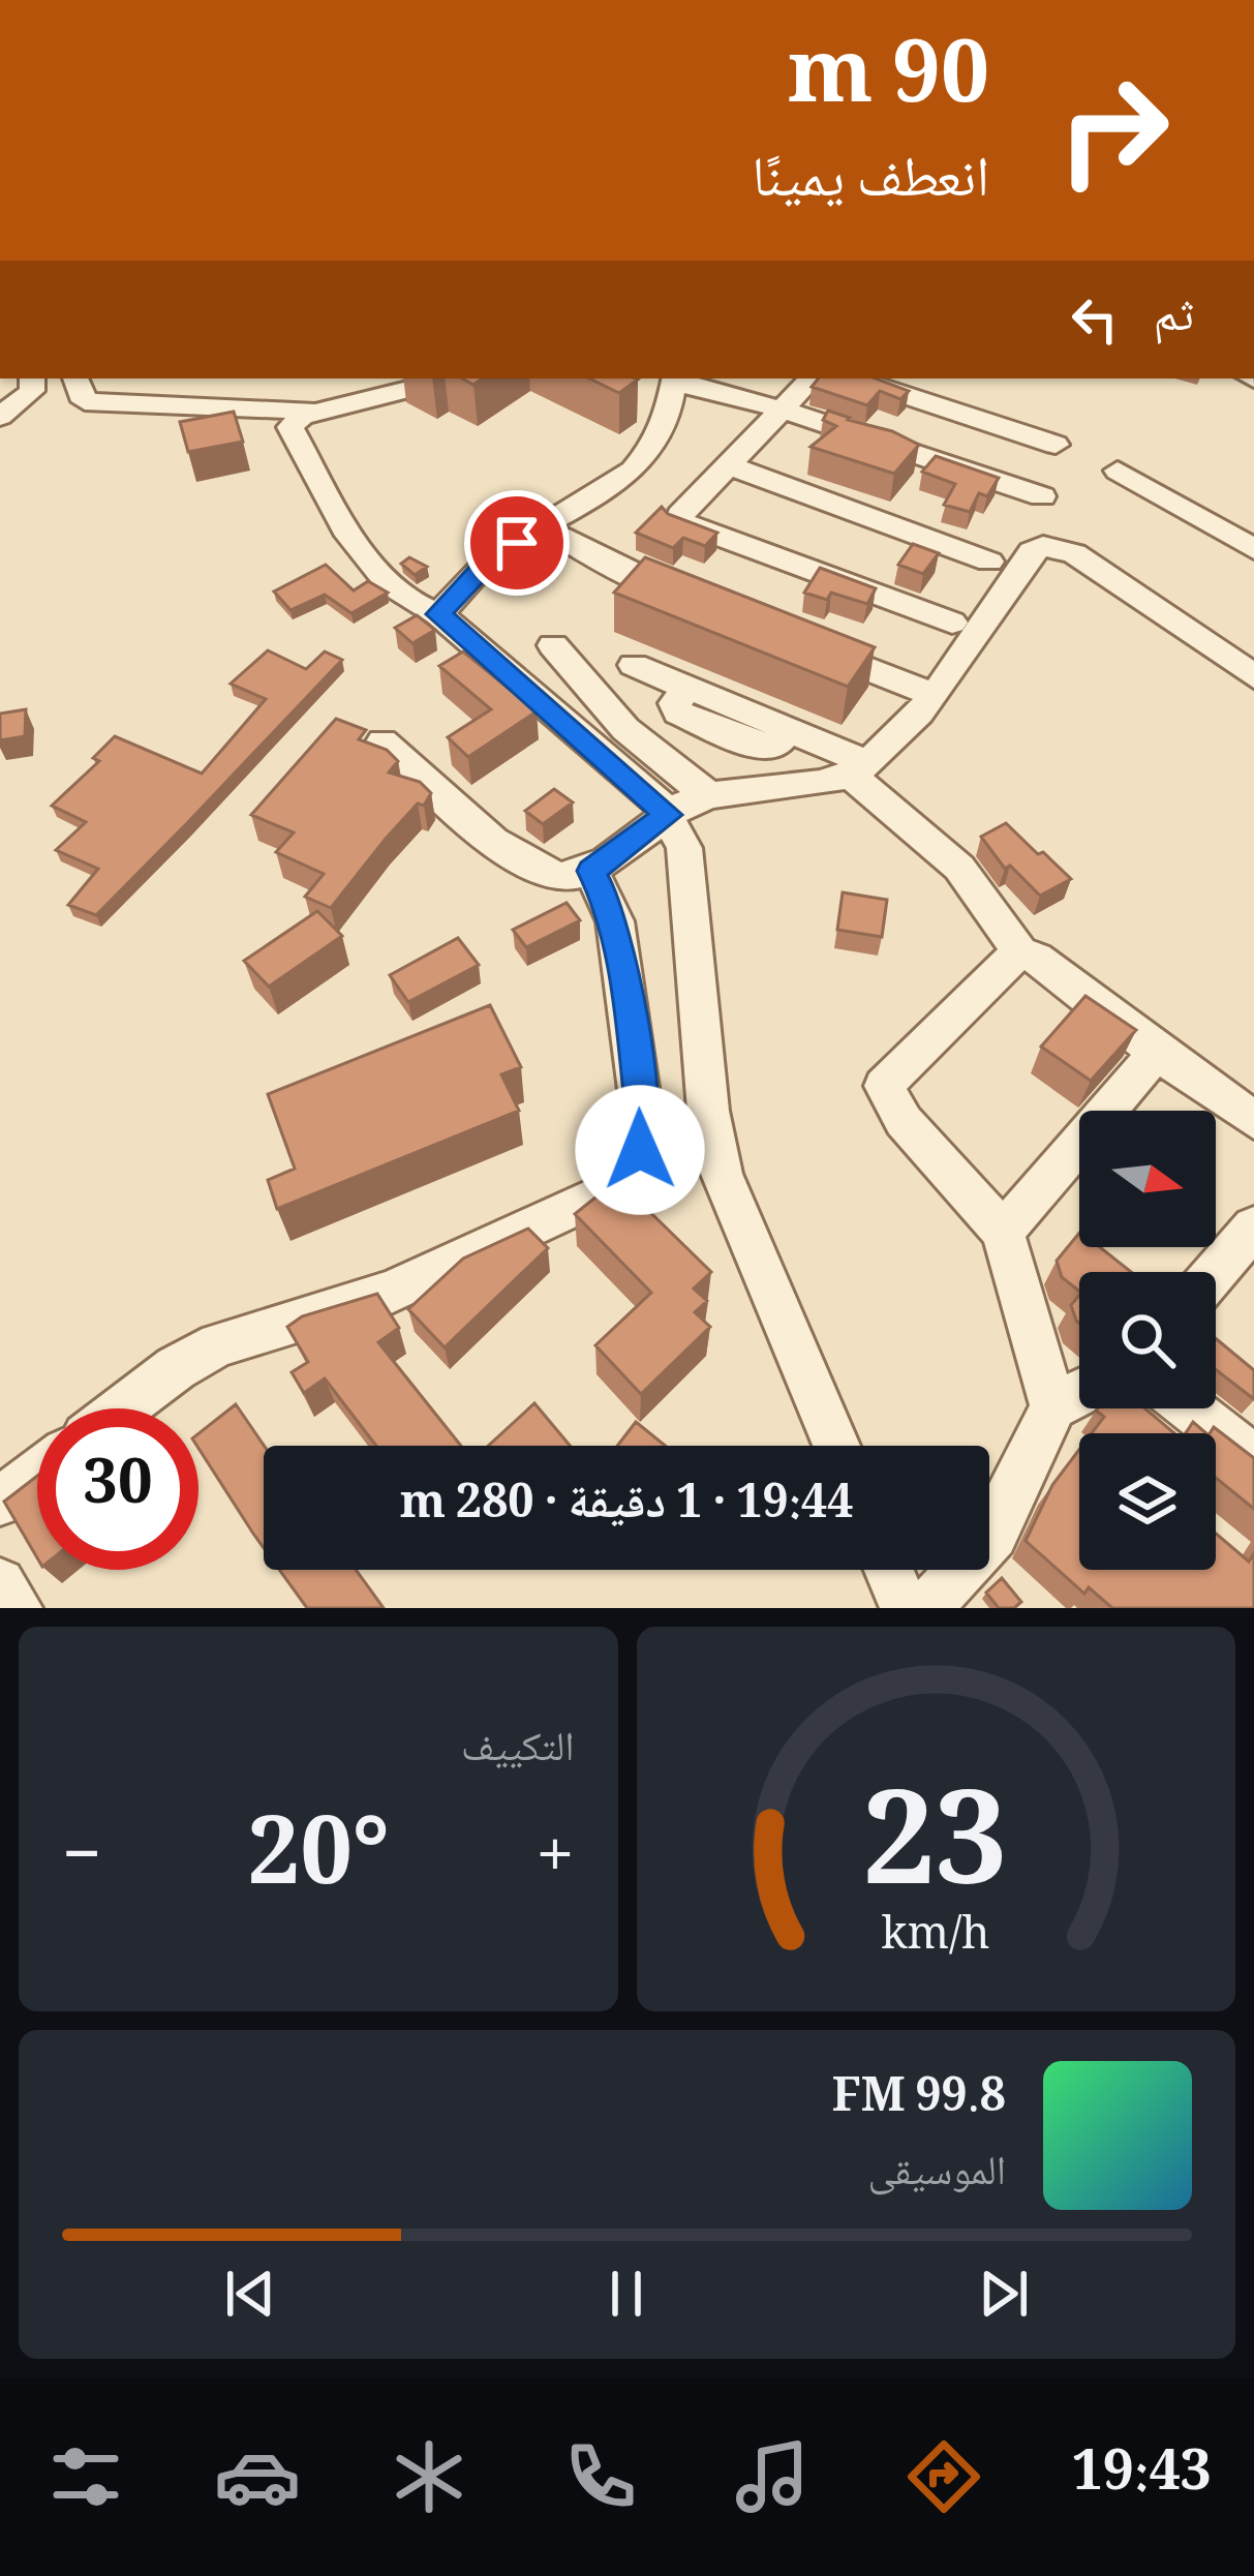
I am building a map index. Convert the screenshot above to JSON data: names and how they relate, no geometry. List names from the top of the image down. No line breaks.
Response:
{"north":"right","page":{"turn":["90 m","انعطف يمينًا"],"then":"ثم","limit":"30","trip":"19:44 · 1 دقيقة · 280 m","tile":"التكييف","heat":["−","20°","+"],"song":["99.8 FM","الموسيقى"],"tabs":"19:43","gauge":["23","km/h"]}}
